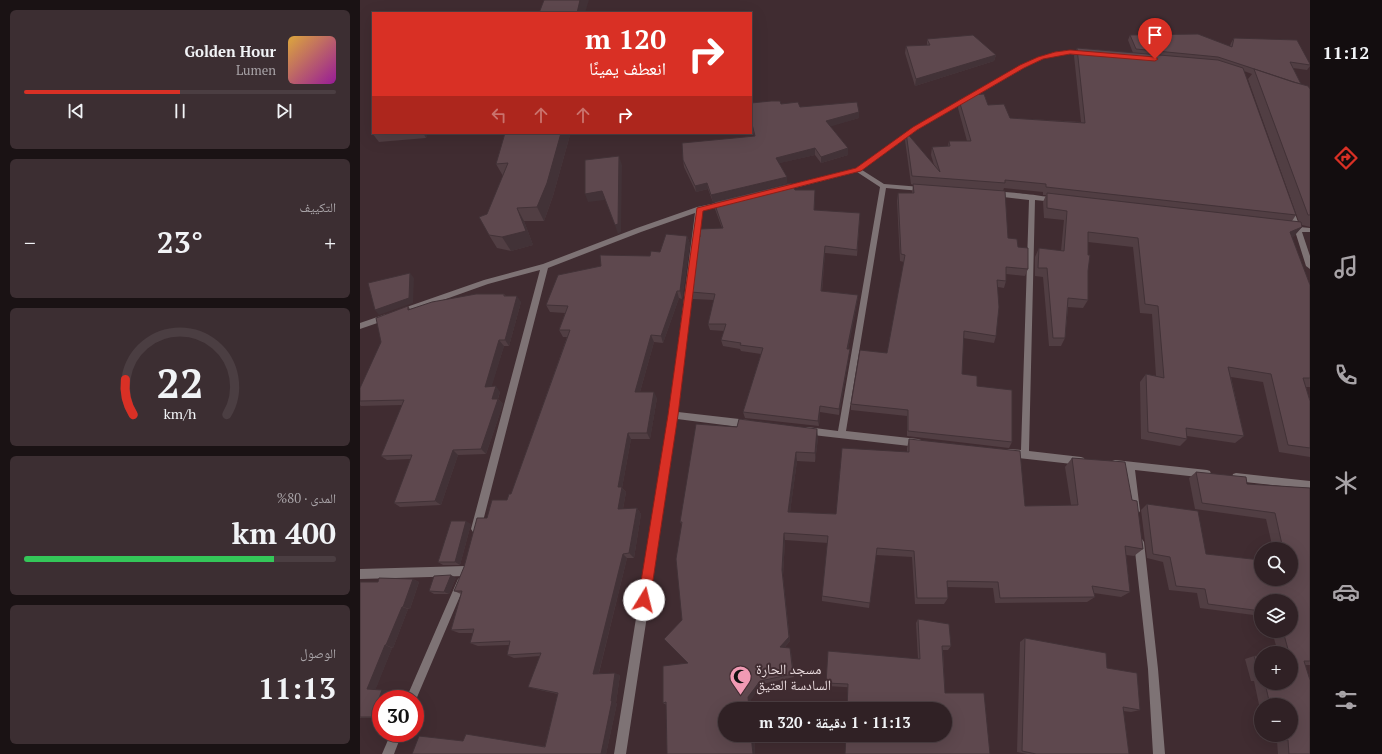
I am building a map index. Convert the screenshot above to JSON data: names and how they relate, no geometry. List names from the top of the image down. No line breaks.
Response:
{"places":{"mosque":["مسجد الحارة السادسة العتيق"]},"page":{"tabs":"11:12","turn":["120 m","انعطف يمينًا"],"song":["Golden Hour","Lumen"],"tile":["التكييف",["المدى · 80%","400 km"],["الوصول","11:13"]],"heat":["−","23°","+"],"map_buttons":["+","−"],"limit":"30","trip":"11:13 · 1 دقيقة · 320 m","gauge":["22","km/h"]}}
